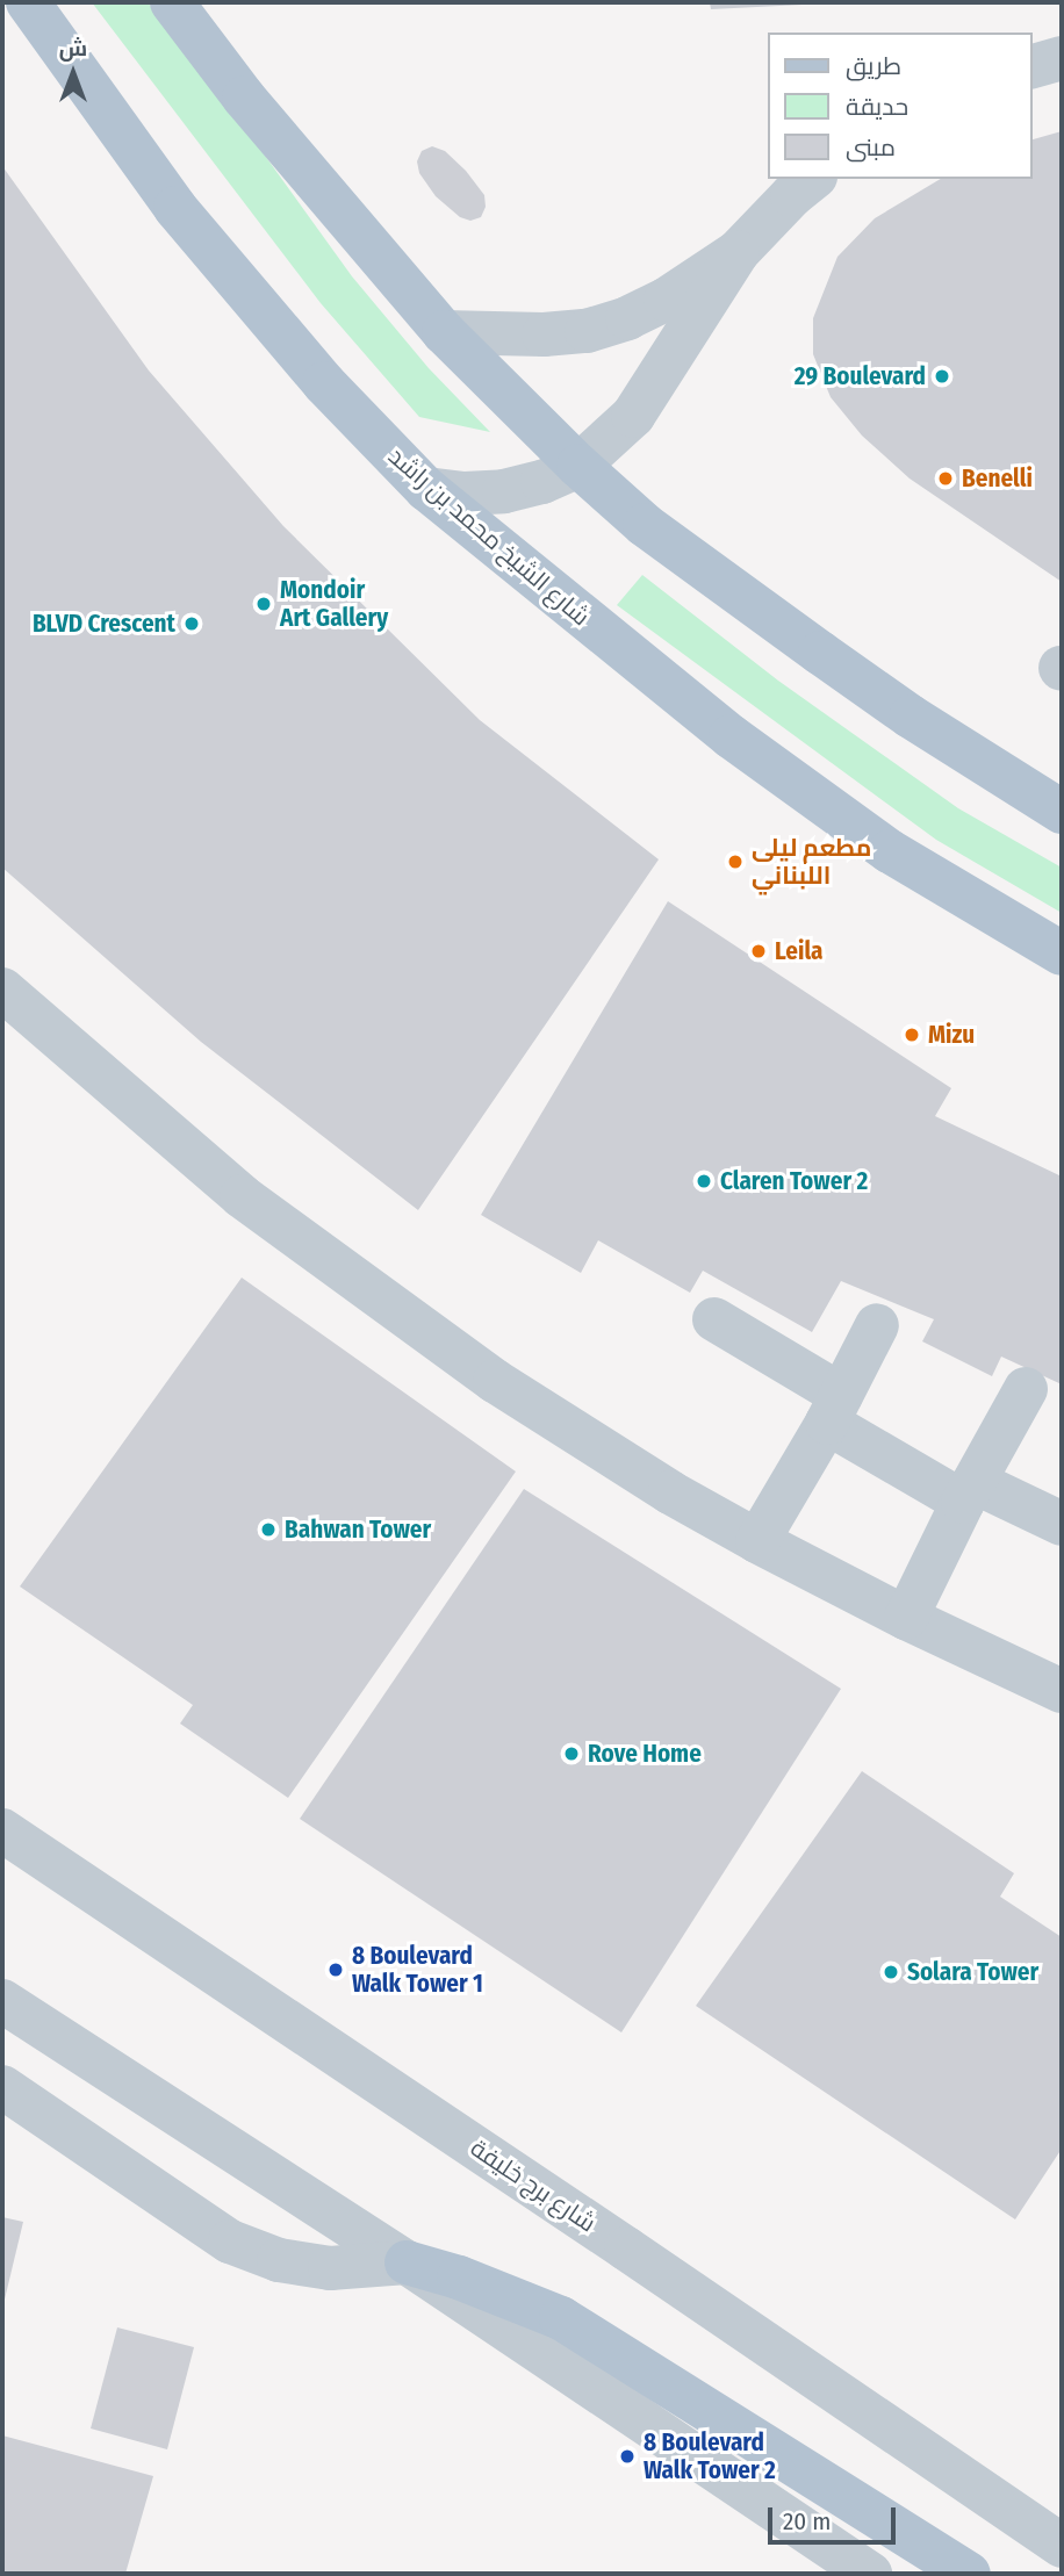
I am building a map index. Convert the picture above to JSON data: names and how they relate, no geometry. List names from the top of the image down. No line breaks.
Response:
{"streets":{"main road":["شارع الشيخ محمد بن راشد"],"street":["شارع برج خليفة"]},"places":["29 Boulevard","Benelli","Mondoir Art Gallery","BLVD Crescent","مطعم ليلى اللبناني","Leila","Mizu","Claren Tower 2","Bahwan Tower","Rove Home","8 Boulevard Walk Tower 1","Solara Tower","8 Boulevard Walk Tower 2"],"legend":["طريق","حديقة","مبنى"],"scale_bar":"20 m","north":"top"}
